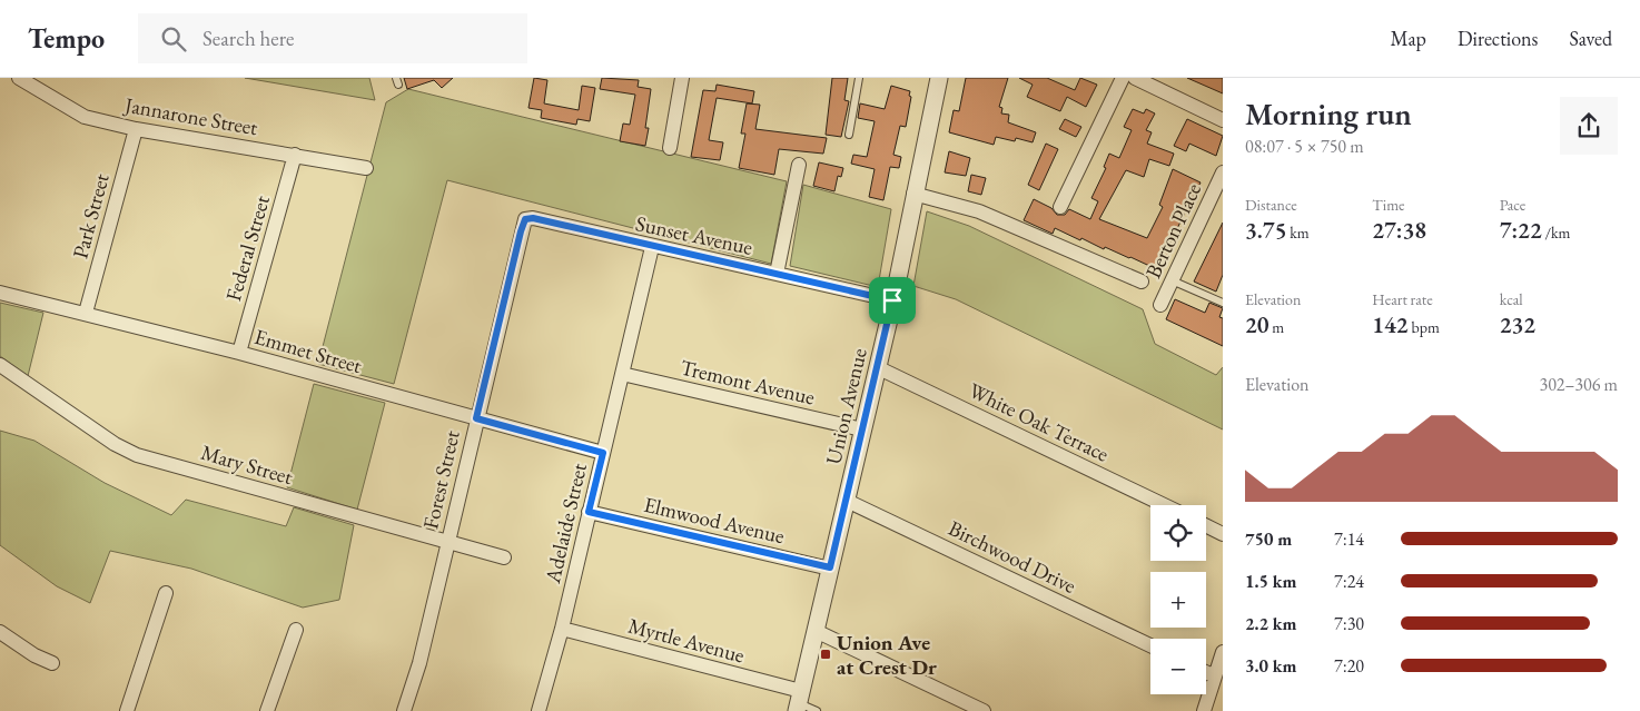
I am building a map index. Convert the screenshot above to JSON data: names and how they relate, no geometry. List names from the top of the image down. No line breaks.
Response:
{"streets":{"street":["Jannarone Street","Park Street","Berton Place","Sunset Avenue","Federal Street","Emmet Street","Tremont Avenue","Union Avenue","White Oak Terrace","Mary Street","Forest Street","Elmwood Avenue","Adelaide Street","Birchwood Drive","Myrtle Avenue"]},"crossings":[["Jannarone Street","Park Street"],["Jannarone Street","Federal Street"],["Park Street","Emmet Street"],["Sunset Avenue","Union Avenue"],["Sunset Avenue","Forest Street"],["Sunset Avenue","Adelaide Street"],["Federal Street","Emmet Street"],["Emmet Street","Forest Street"],["Emmet Street","Adelaide Street"],["Tremont Avenue","Union Avenue"],["Tremont Avenue","Adelaide Street"],["Union Avenue","White Oak Terrace"],["Union Avenue","Elmwood Avenue"],["Union Avenue","Birchwood Drive"],["Union Avenue","Myrtle Avenue"],["Mary Street","Forest Street"],["Elmwood Avenue","Adelaide Street"],["Adelaide Street","Myrtle Avenue"]],"places":{"transit":["Union Ave at Crest Dr"]},"page":{"header":"Tempo","search":"Search here","nav":["Map","Directions","Saved"],"heading":["Morning run","08:07 · 5 × 750 m"],"stats":[["Distance","3.75 km"],["Time","27:38"],["Pace","7:22 /km"],["Elevation","20 m"],["Heart rate","142 bpm"],["kcal","232"]],"chart":["Elevation","302–306 m"],"map_buttons":["+","−"],"list":[{"name":"750 m","note":"7:14"},{"name":"1.5 km","note":"7:24"},{"name":"2.2 km","note":"7:30"},{"name":"3.0 km","note":"7:20"}]}}
